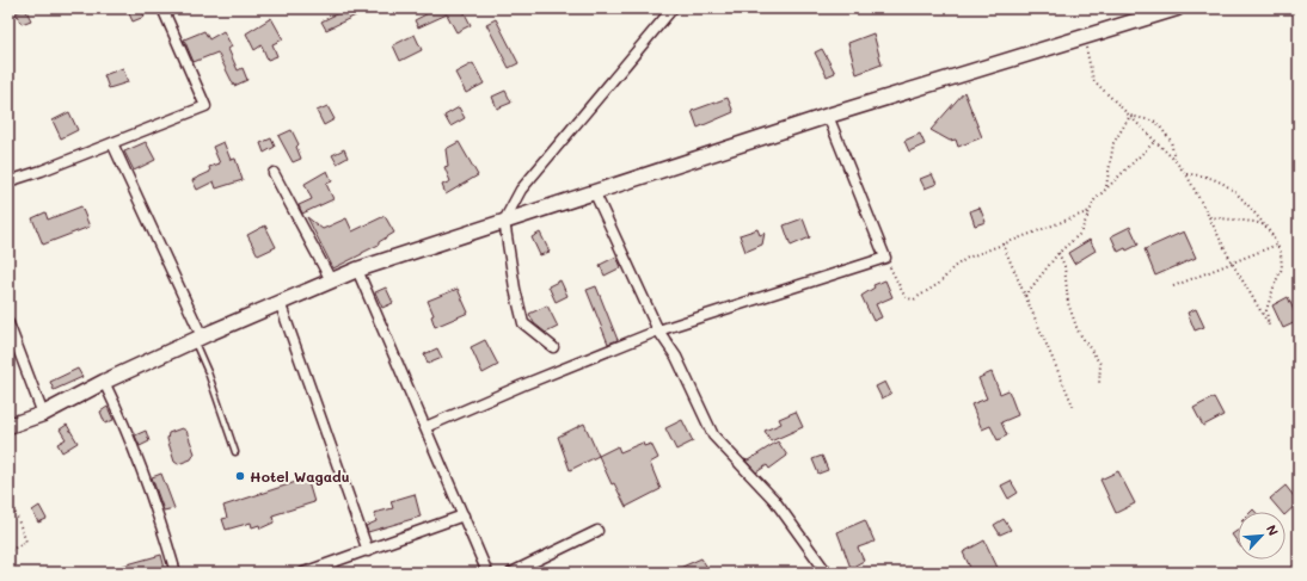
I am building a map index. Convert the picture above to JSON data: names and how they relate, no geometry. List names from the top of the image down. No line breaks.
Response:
{"places":["Hotel Wagadu"],"north":"top right"}
